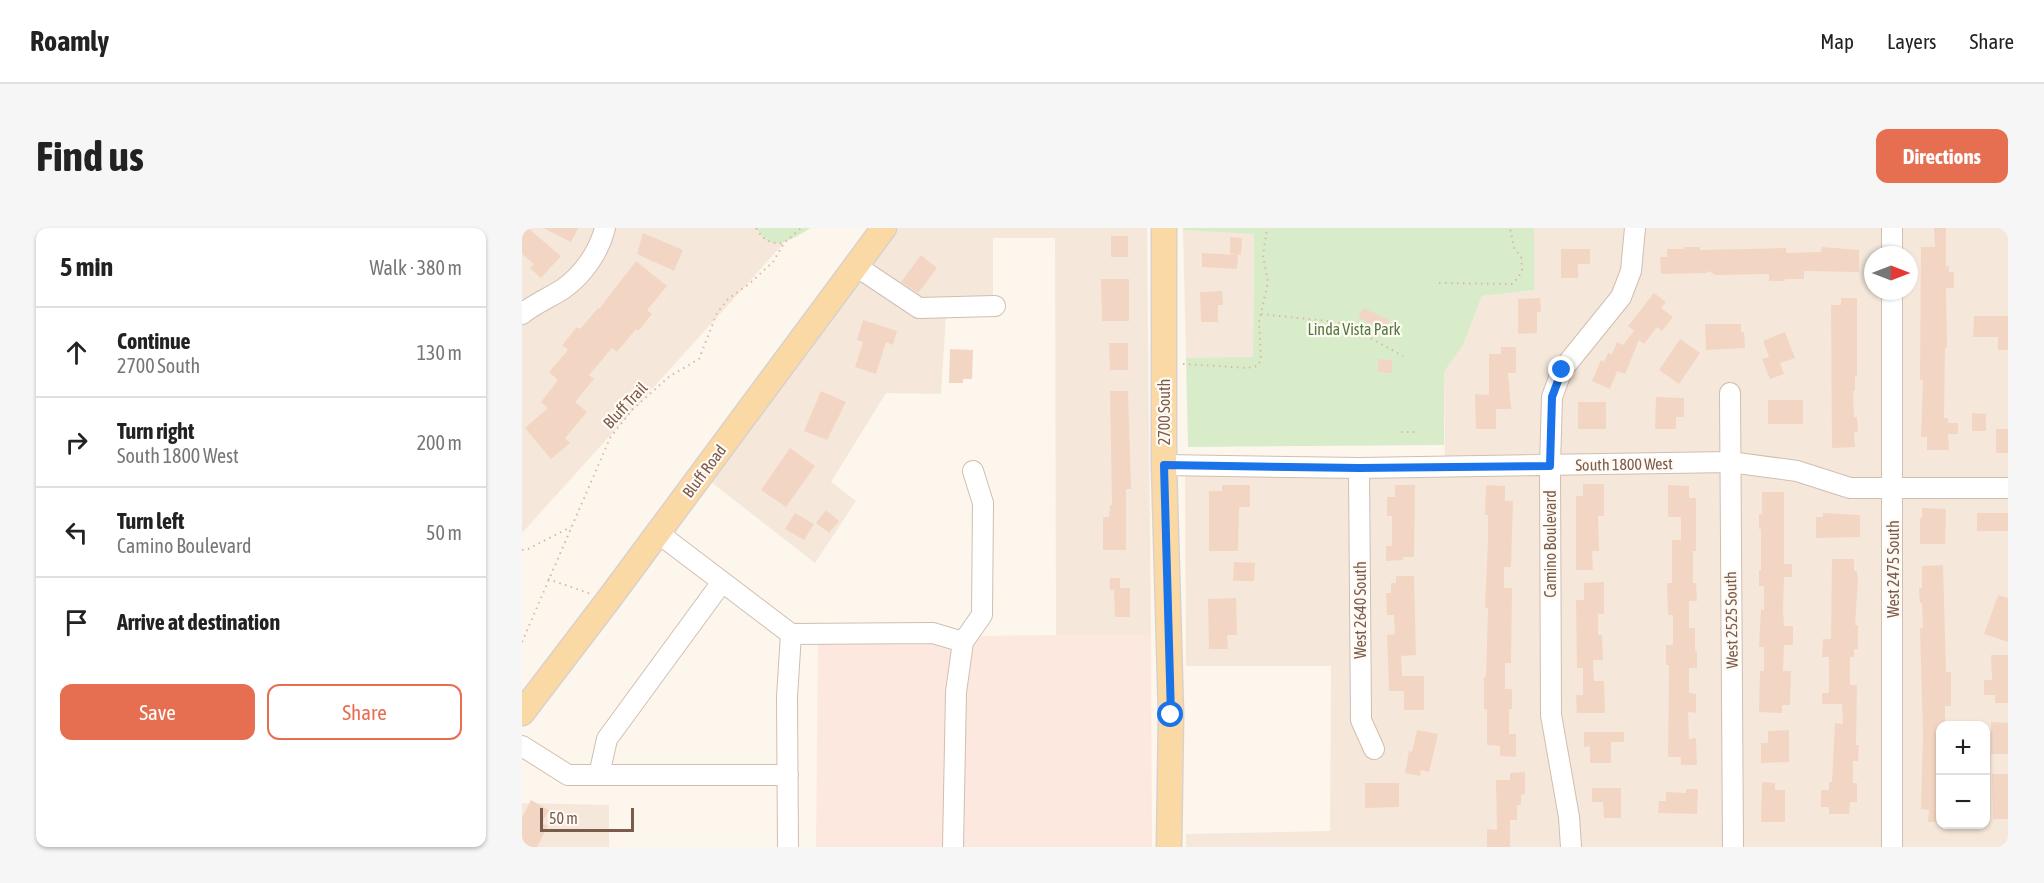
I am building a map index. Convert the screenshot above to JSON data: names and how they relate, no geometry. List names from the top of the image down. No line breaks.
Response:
{"streets":{"main road":["2700 South","Bluff Road"],"street":["South 1800 West","Camino Boulevard","West 2475 South","West 2640 South","West 2525 South"],"path":["Bluff Trail"]},"crossings":[["2700 South","South 1800 West"],["South 1800 West","Camino Boulevard"],["South 1800 West","West 2475 South"],["South 1800 West","West 2640 South"],["South 1800 West","West 2525 South"]],"parks":["Linda Vista Park"],"scale_bar":"50 m","north":"right","page":{"header":"Roamly","nav":["Map","Layers","Share"],"buttons":["Directions",["Save","Share"]],"title":"Find us","heading":["5 min","Walk · 380 m"],"list":[["Continue","2700 South","130 m"],["Turn right","South 1800 West","200 m"],["Turn left","Camino Boulevard","50 m"],"Arrive at destination"],"map_buttons":["+","−"],"scale":"50 m"}}
